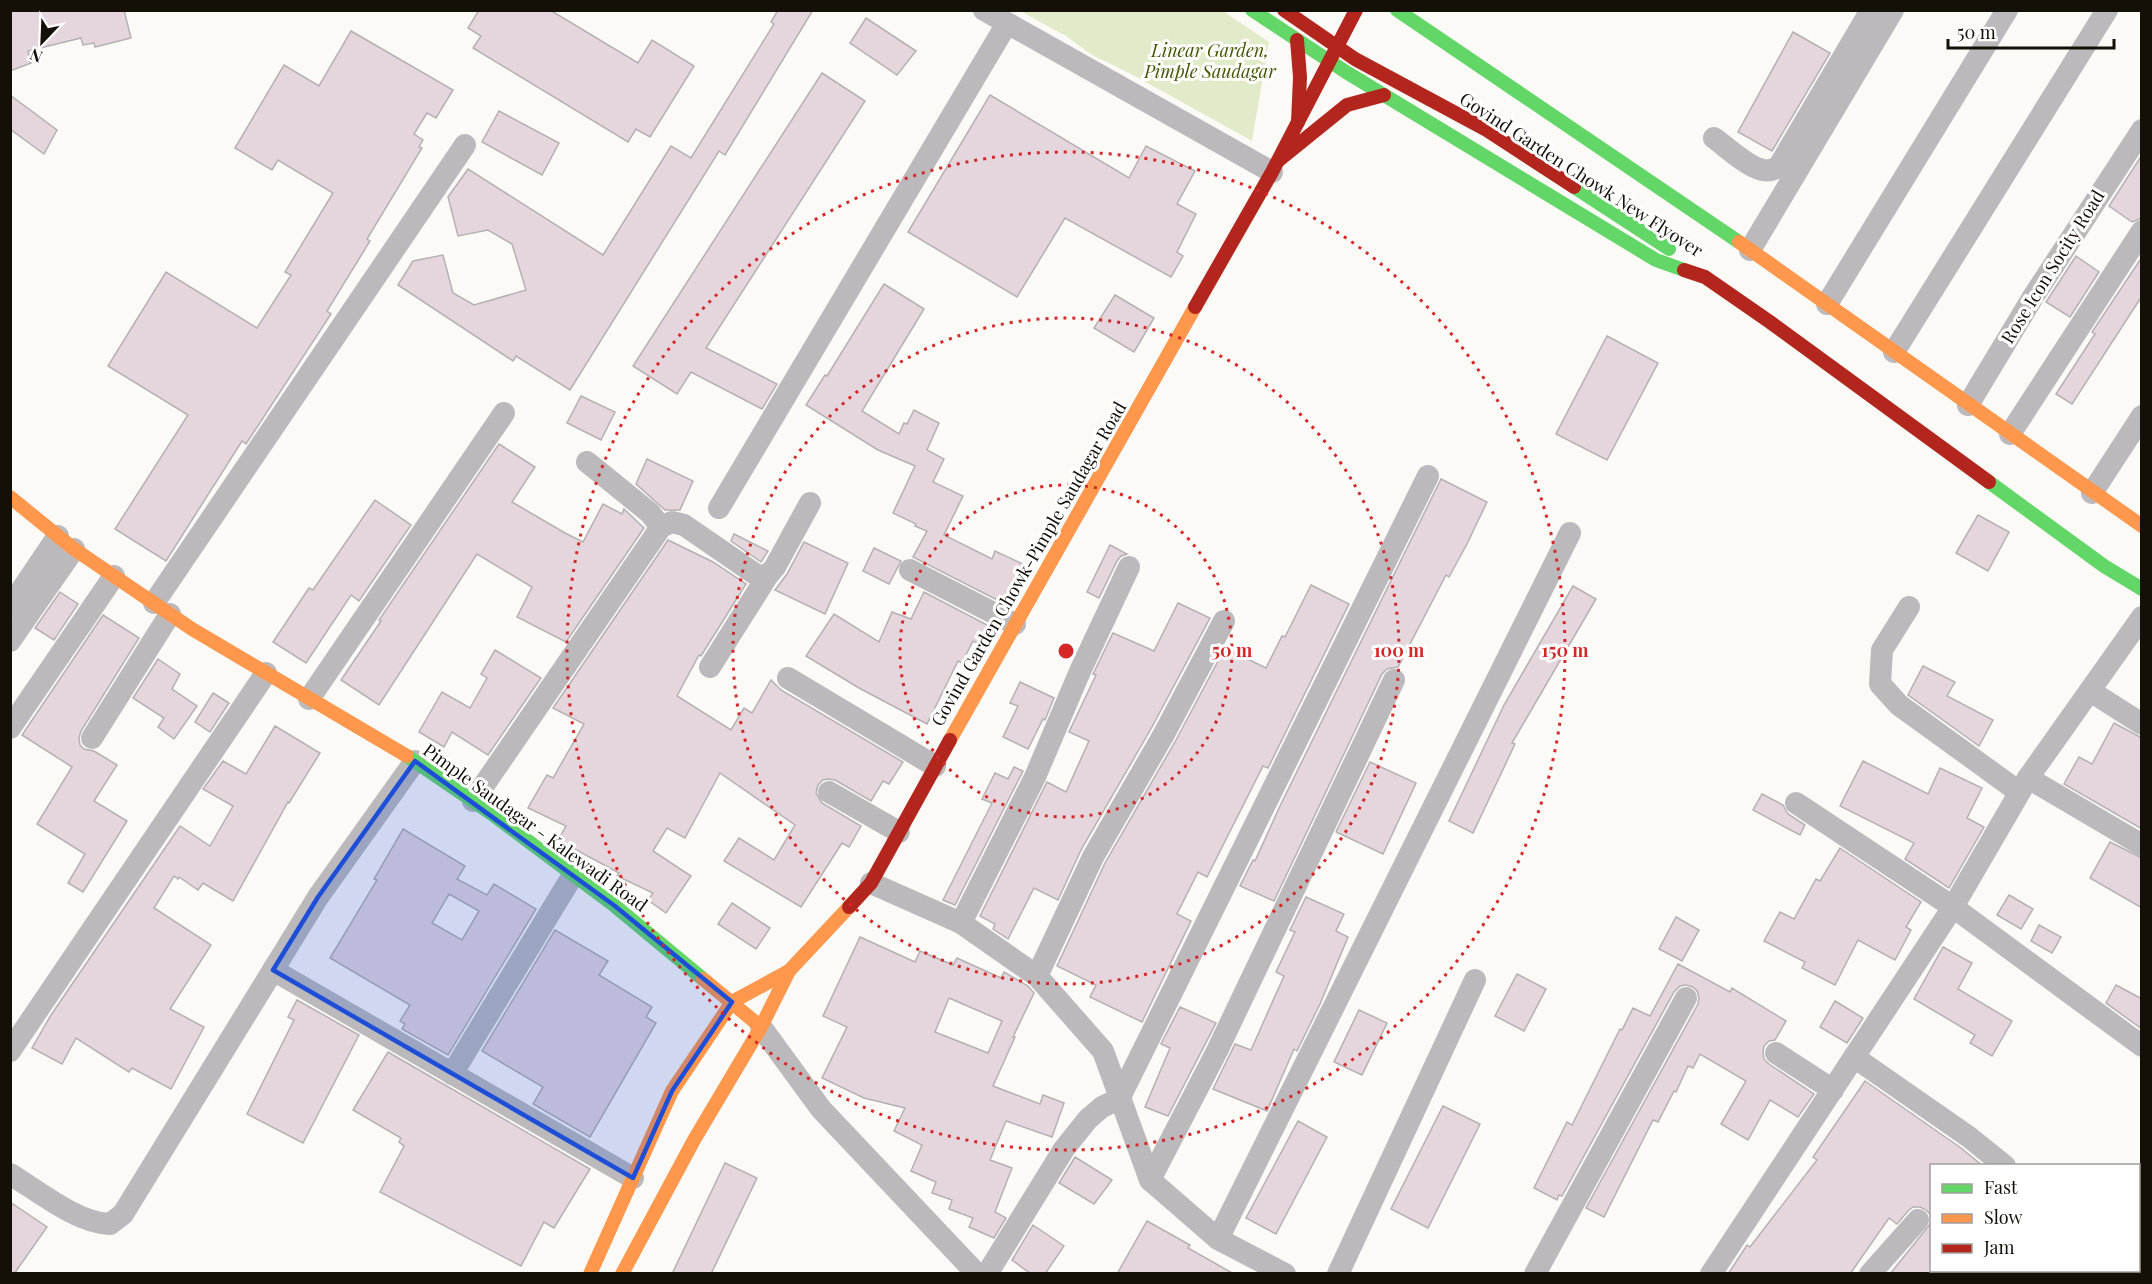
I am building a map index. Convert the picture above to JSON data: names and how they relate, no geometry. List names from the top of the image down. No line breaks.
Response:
{"streets":{"main road":["Govind Garden Chowk New Flyover","Govind Garden Chowk-Pimple Saudagar Road","Pimple Saudagar - Kalewadi Road"],"street":["Rose Icon Socity Road"]},"crossings":[["Govind Garden Chowk New Flyover","Rose Icon Socity Road"]],"parks":["Linear Garden, Pimple Saudagar"],"legend":["Fast","Slow","Jam"],"scale_bar":"50 m","north":"bottom left","rings":["50 m","100 m","150 m"]}
